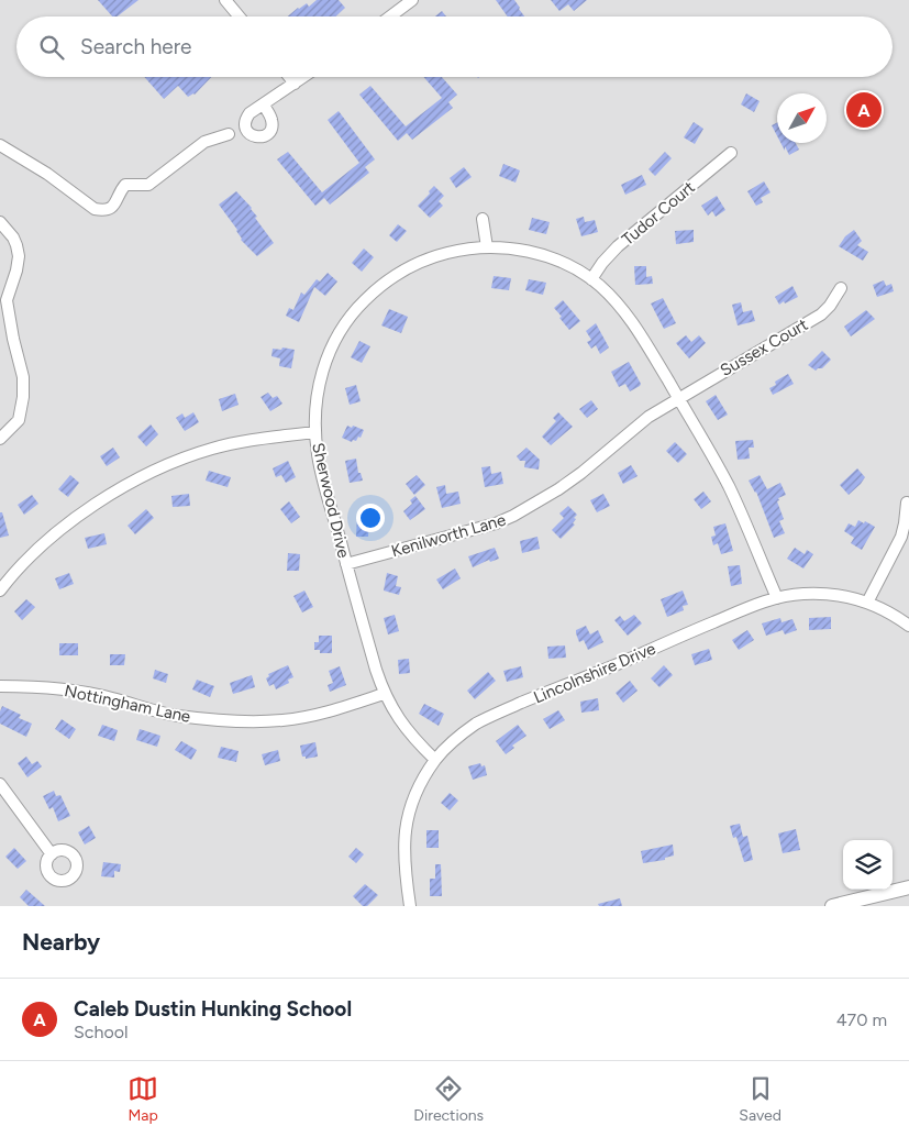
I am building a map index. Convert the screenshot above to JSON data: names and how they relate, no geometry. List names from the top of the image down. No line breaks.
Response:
{"streets":{"street":["Tudor Court","Sussex Court","Sherwood Drive","Kenilworth Lane","Lincolnshire Drive","Nottingham Lane"]},"crossings":[["Tudor Court","Sherwood Drive"],["Sussex Court","Sherwood Drive"],["Sussex Court","Kenilworth Lane"],["Sherwood Drive","Kenilworth Lane"],["Sherwood Drive","Lincolnshire Drive"],["Sherwood Drive","Nottingham Lane"]],"north":"top right","page":{"search":"Search here","pins":"A","heading":"Nearby","list":[{"mark":"A","name":"Caleb Dustin Hunking School","note":"School","value":"470 m"}],"nav":["Map","Directions","Saved"]}}
